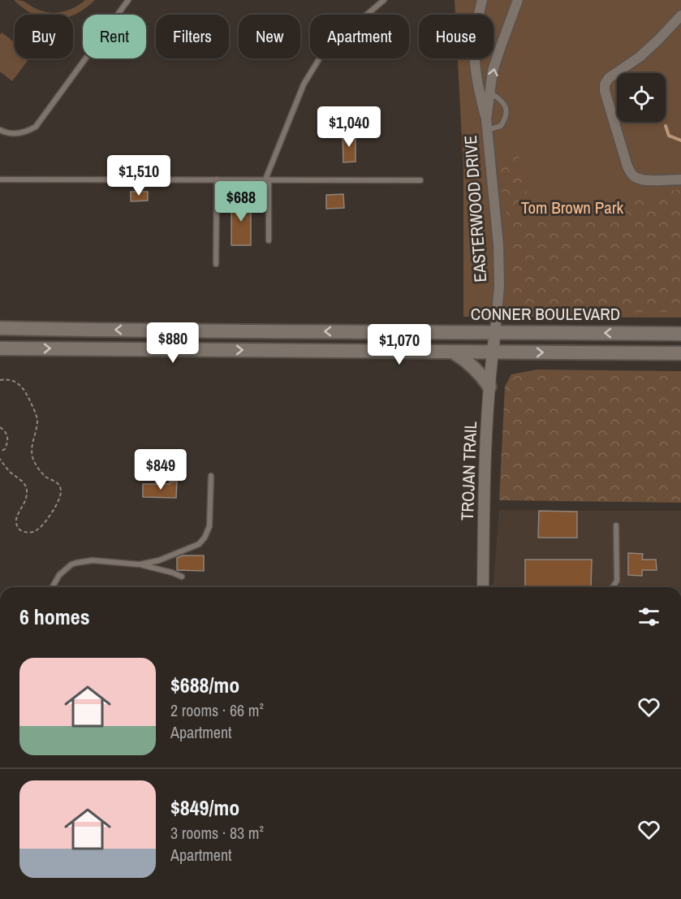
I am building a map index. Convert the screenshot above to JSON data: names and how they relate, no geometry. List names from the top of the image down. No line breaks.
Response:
{"streets":{"main road":["CONNER BOULEVARD"],"street":["EASTERWOOD DRIVE","TROJAN TRAIL"]},"crossings":[["EASTERWOOD DRIVE","CONNER BOULEVARD"],["EASTERWOOD DRIVE","TROJAN TRAIL"]],"parks":["Tom Brown Park"],"page":{"chip":["Buy","Rent","Filters","New","Apartment","House"],"price":["$1,040","$1,510","$688","$880","$1,070","$849"],"heading":"6 homes","list":[{"name":"$688/mo","note":"2 rooms · 66 m² · Apartment"},{"name":"$849/mo","note":"3 rooms · 83 m² · Apartment"}]}}
